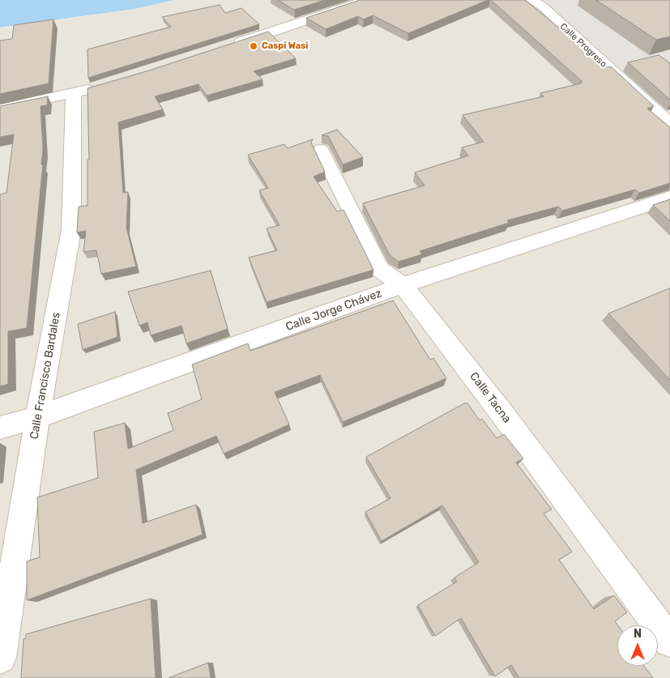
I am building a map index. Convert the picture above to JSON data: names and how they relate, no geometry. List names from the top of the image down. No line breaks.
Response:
{"streets":{"street":["Calle Progreso","Calle Jorge Chávez","Calle Francisco Bardales","Calle Tacna"]},"crossings":[["Calle Jorge Chávez","Calle Francisco Bardales"],["Calle Jorge Chávez","Calle Tacna"]],"places":["Caspi Wasi"],"north":"top"}
